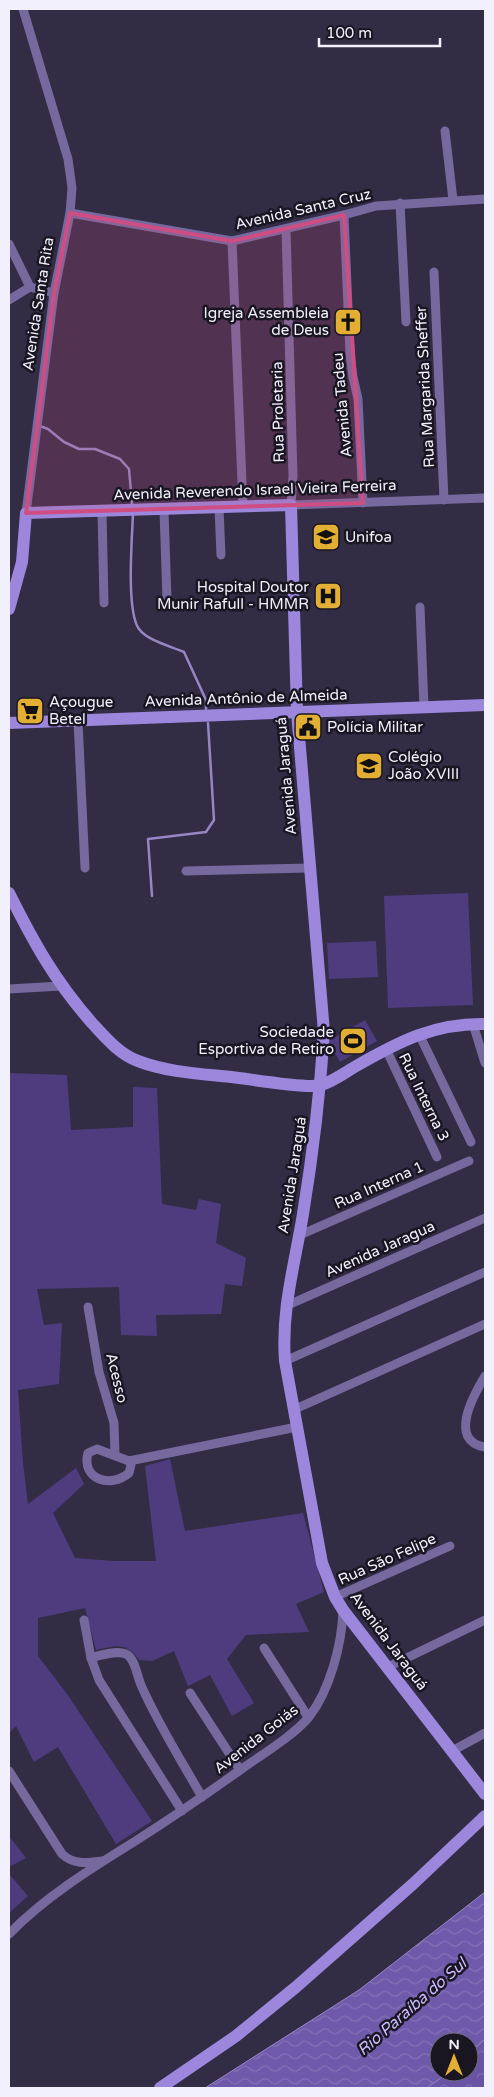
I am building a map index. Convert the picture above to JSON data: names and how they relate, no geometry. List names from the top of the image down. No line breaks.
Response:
{"streets":{"street":["Avenida Santa Cruz","Avenida Santa Rita","Rua Margarida Sheffer","Avenida Tadeu","Rua Proletaria","Avenida Reverendo Israel Vieira Ferreira","Avenida Antônio de Almeida","Avenida Jaraguá","Rua Interna 3","Rua Interna 1","Avenida Jaragua","Acesso","Rua São Felipe","Avenida Goiás"]},"crossings":[["Avenida Santa Cruz","Avenida Santa Rita"],["Avenida Santa Cruz","Avenida Tadeu"],["Avenida Santa Cruz","Rua Proletaria"],["Avenida Santa Rita","Avenida Reverendo Israel Vieira Ferreira"],["Rua Margarida Sheffer","Avenida Reverendo Israel Vieira Ferreira"],["Avenida Tadeu","Avenida Reverendo Israel Vieira Ferreira"],["Rua Proletaria","Avenida Reverendo Israel Vieira Ferreira"],["Rua Proletaria","Avenida Jaraguá"],["Avenida Reverendo Israel Vieira Ferreira","Avenida Jaraguá"],["Avenida Antônio de Almeida","Avenida Jaraguá"],["Avenida Jaraguá","Rua Interna 1"],["Avenida Jaraguá","Avenida Jaragua"],["Avenida Jaraguá","Rua São Felipe"],["Avenida Jaraguá","Avenida Goiás"]],"water":["Rio Paraíba do Sul"],"places":{"church":["Igreja Assembleia de Deus"],"school or university":["Unifoa","Colégio João XVIII"],"hospital":["Hospital Doutor Munir Rafull - HMMR"],"supermarket":["Açougue Betel"],"public building":["Polícia Militar"],"sports":["Sociedade Esportiva de Retiro"]},"scale_bar":"100 m","north":"top"}
